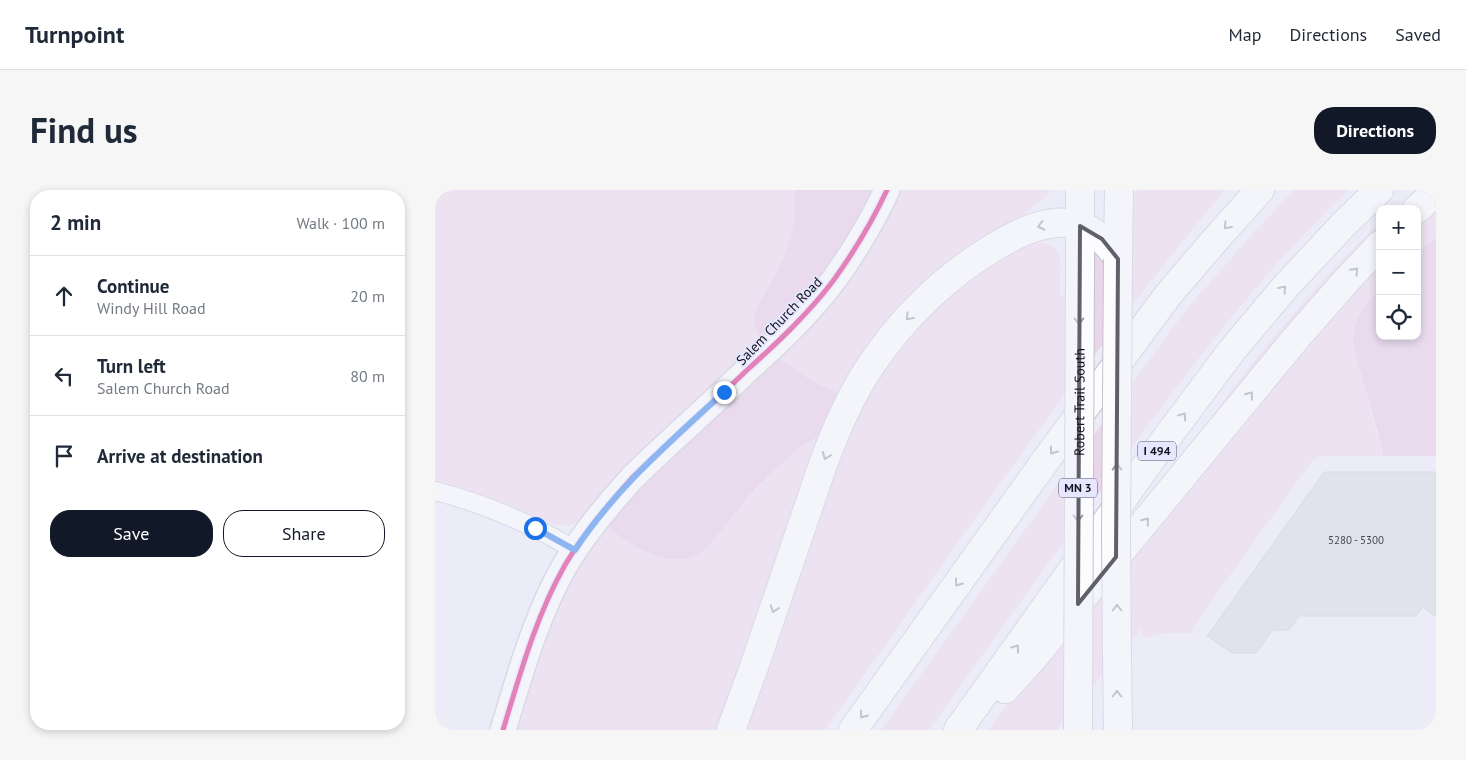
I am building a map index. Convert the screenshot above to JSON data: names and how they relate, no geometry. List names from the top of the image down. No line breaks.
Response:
{"streets":{"main road":["Robert Trail South","I 494","MN 3"],"street":["Salem Church Road"]},"house_numbers":["5280 - 5300"],"page":{"header":"Turnpoint","nav":["Map","Directions","Saved"],"title":"Find us","buttons":["Directions",["Save","Share"]],"heading":["2 min","Walk · 100 m"],"map_buttons":["+","−"],"list":[["Continue","Windy Hill Road","20 m"],["Turn left","Salem Church Road","80 m"],"Arrive at destination"]}}
